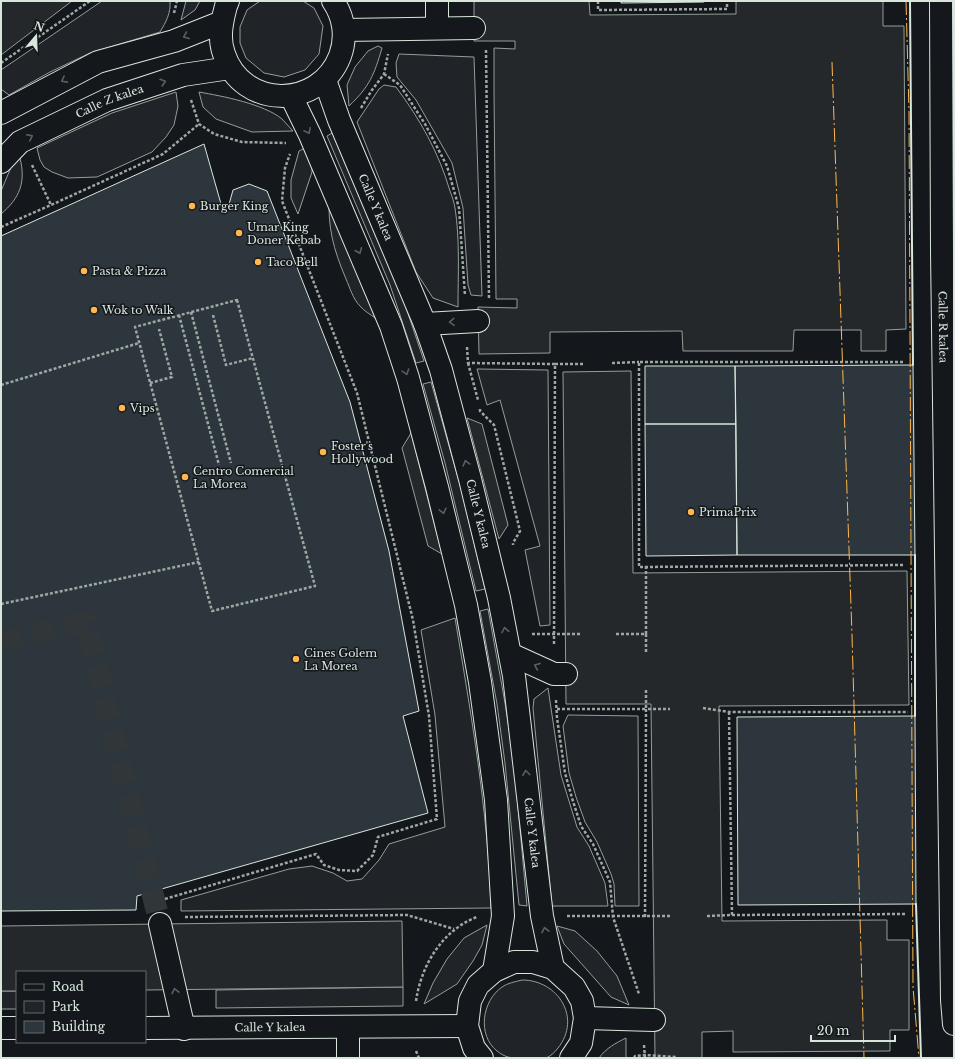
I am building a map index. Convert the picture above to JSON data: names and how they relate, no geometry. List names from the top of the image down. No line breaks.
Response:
{"streets":{"street":["Calle Z kalea","Calle Y kalea","Calle R kalea"]},"places":["Burger King","Umar King Doner Kebab","Taco Bell","Pasta & Pizza","Wok to Walk","Vips","Foster's Hollywood","Centro Comercial La Morea","PrimaPrix","Cines Golem La Morea"],"legend":["Road","Park","Building"],"scale_bar":"20 m","north":"top"}
